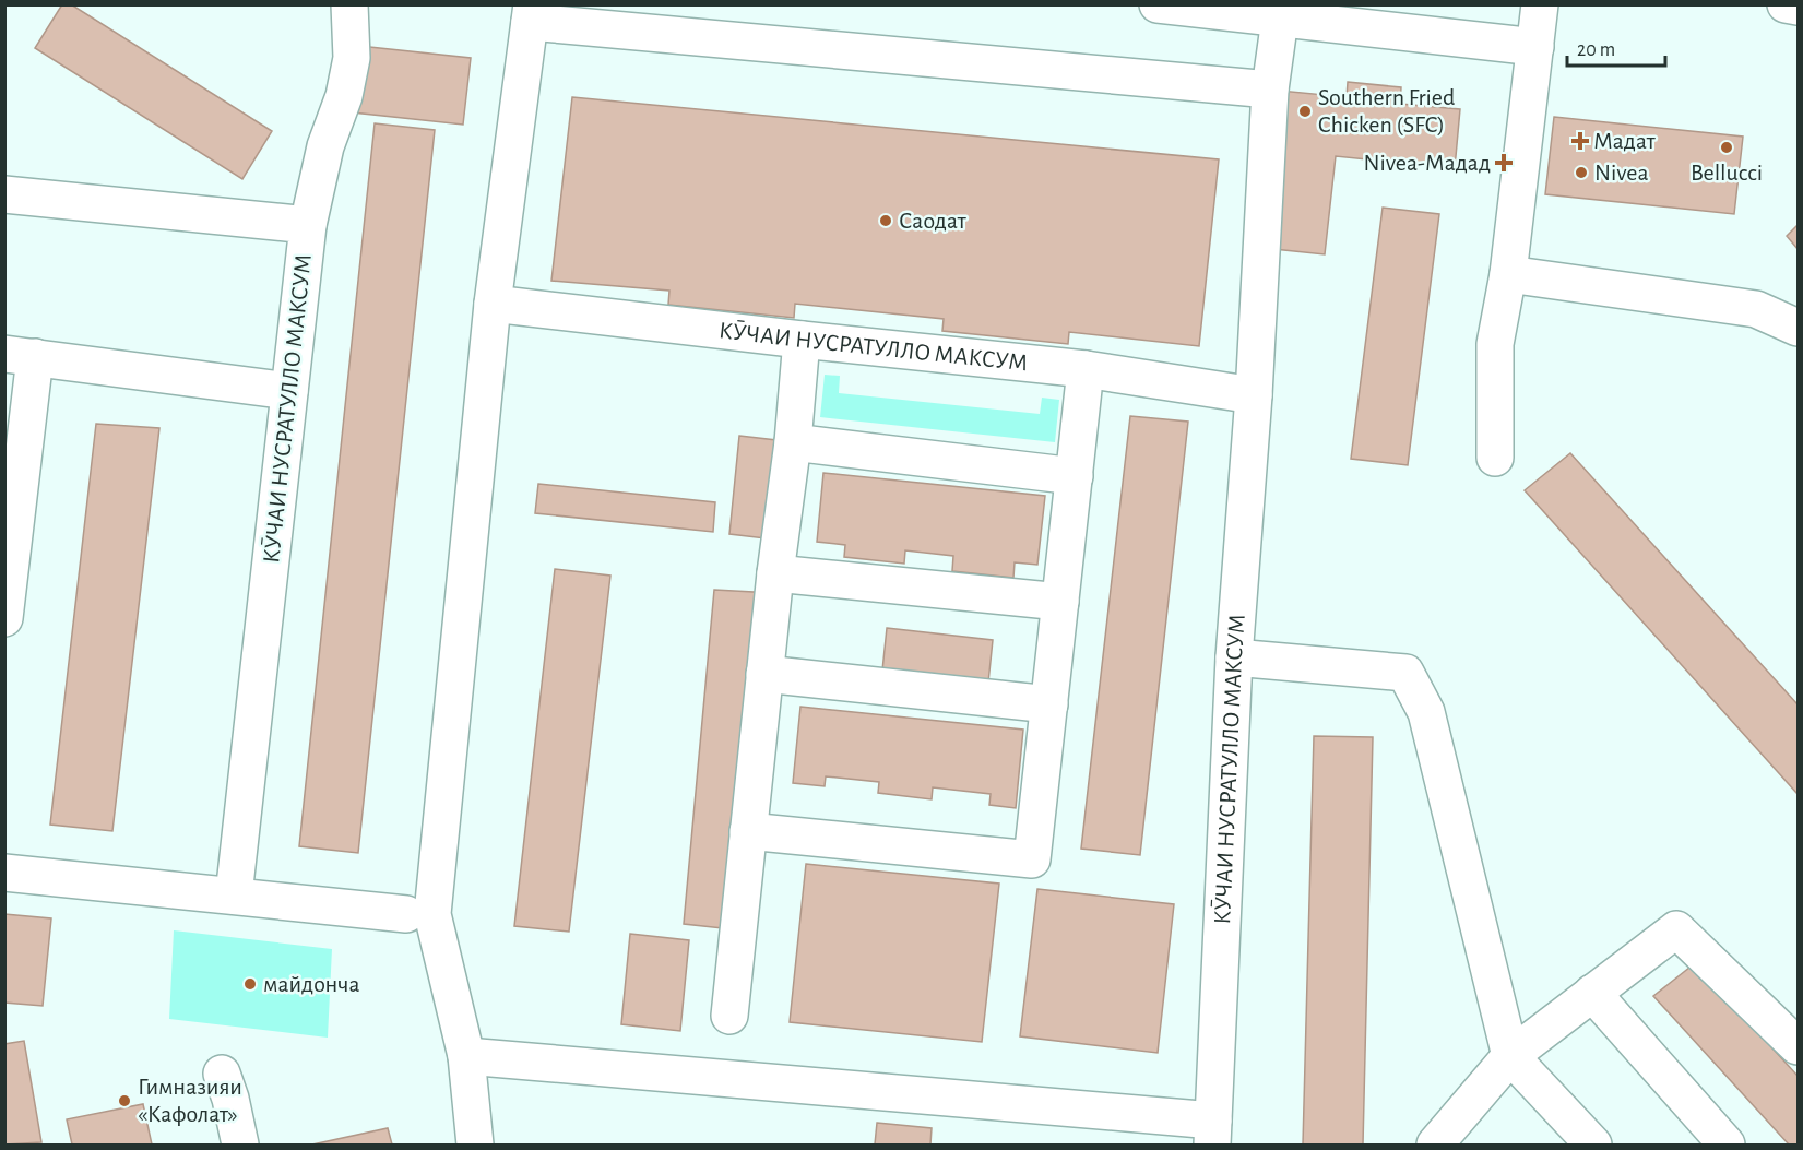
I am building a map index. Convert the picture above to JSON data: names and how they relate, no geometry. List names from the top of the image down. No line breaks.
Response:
{"streets":{"street":["КӮЧАИ НУСРАТУЛЛО МАКСУМ"]},"places":{"other":["Southern Fried Chicken (SFC)","Bellucci","Nivea","Саодат","майдонча","Гимназияи «Кафолат»"],"health":["Мадат","Nivea-Мадад"]},"scale_bar":"20 m"}
